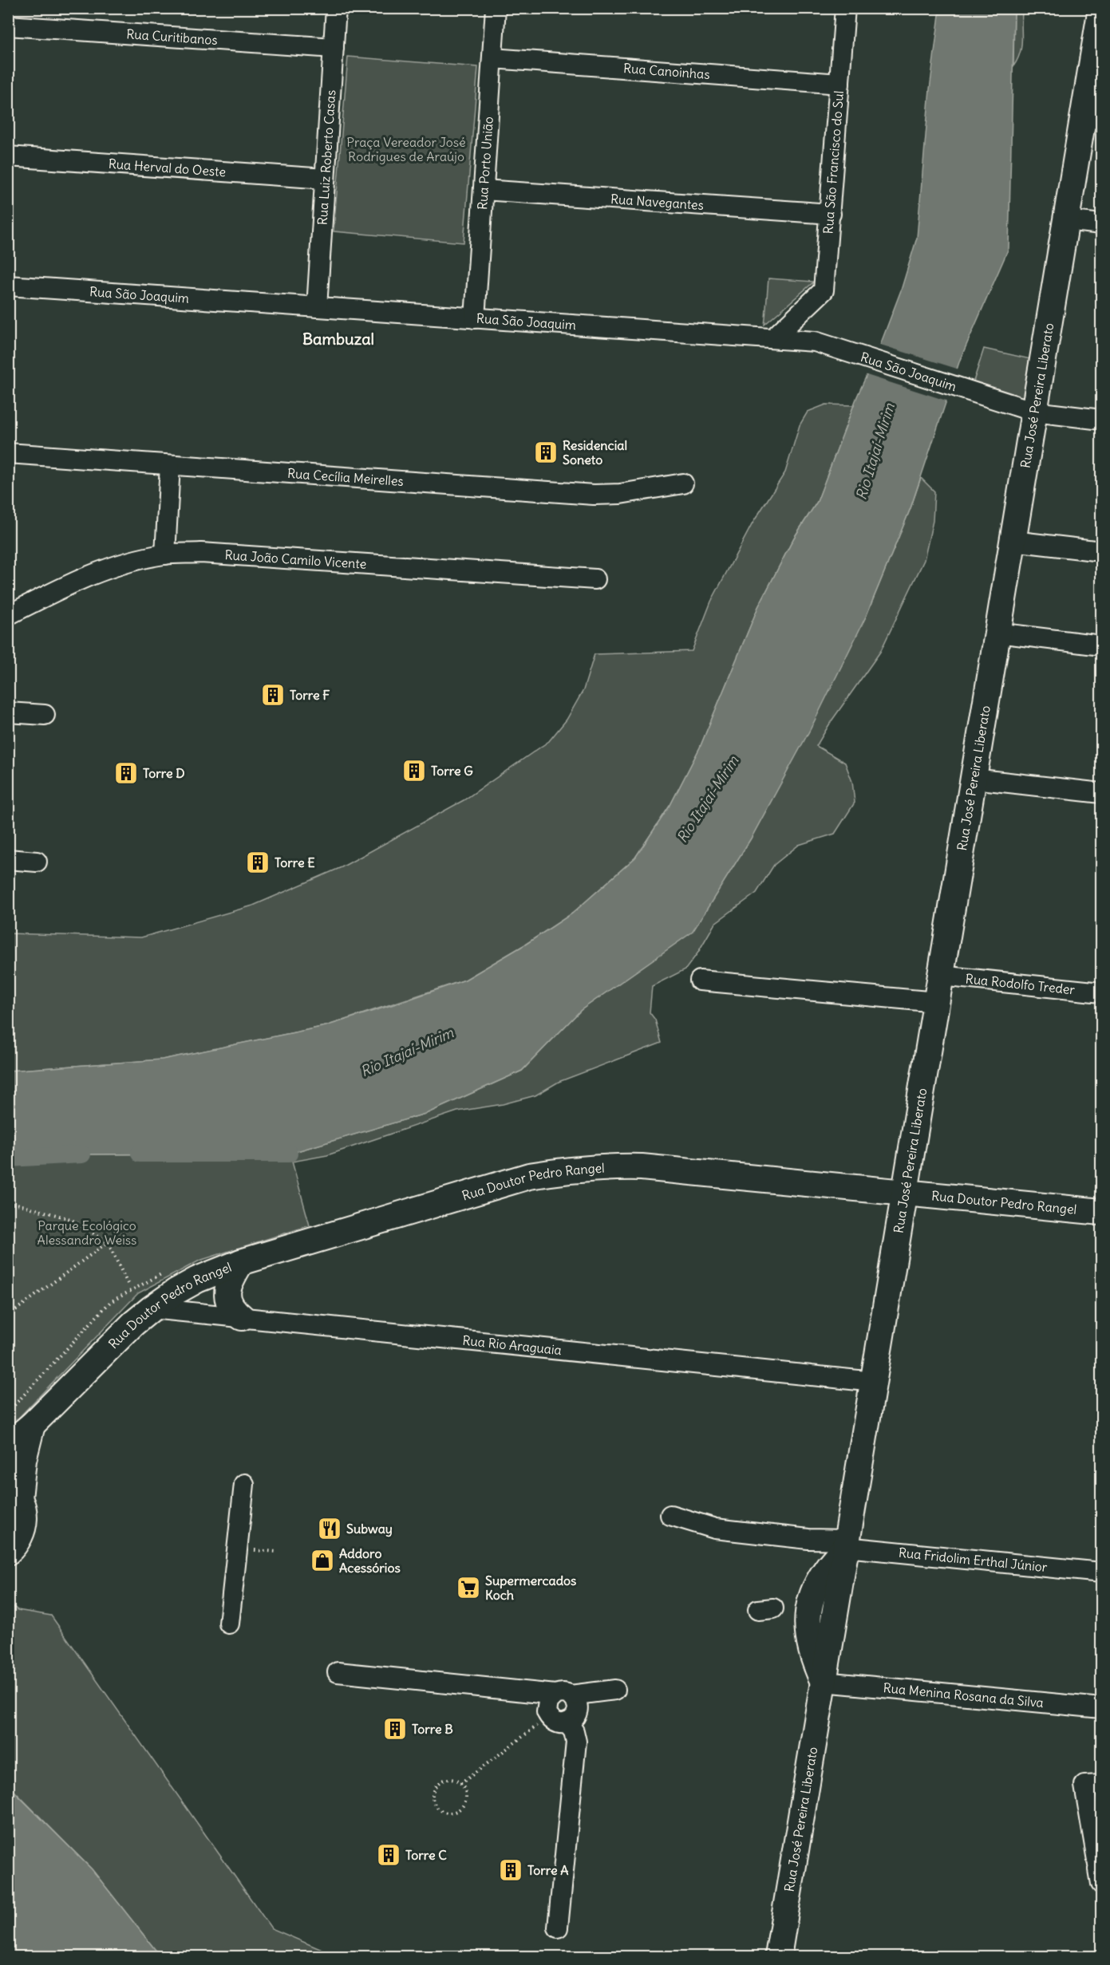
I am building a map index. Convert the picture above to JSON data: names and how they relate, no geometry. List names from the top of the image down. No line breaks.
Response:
{"streets":{"main road":["Rua José Pereira Liberato","Rua Doutor Pedro Rangel"],"street":["Rua Curitibanos","Rua Canoinhas","Rua Luiz Roberto Casas","Rua São Francisco do Sul","Rua Porto União","Rua Herval do Oeste","Rua Navegantes","Rua São Joaquim","Rua Cecília Meirelles","Rua João Camilo Vicente","Rua Rodolfo Treder","Rua Rio Araguaia","Rua Fridolim Erthal Júnior","Rua Menina Rosana da Silva"]},"crossings":[["Rua Curitibanos","Rua Luiz Roberto Casas"],["Rua Canoinhas","Rua São Francisco do Sul"],["Rua Canoinhas","Rua Porto União"],["Rua Luiz Roberto Casas","Rua Herval do Oeste"],["Rua Luiz Roberto Casas","Rua São Joaquim"],["Rua São Francisco do Sul","Rua Navegantes"],["Rua São Francisco do Sul","Rua São Joaquim"],["Rua Porto União","Rua Navegantes"],["Rua Porto União","Rua São Joaquim"],["Rua São Joaquim","Rua José Pereira Liberato"],["Rua José Pereira Liberato","Rua Rodolfo Treder"],["Rua José Pereira Liberato","Rua Doutor Pedro Rangel"],["Rua José Pereira Liberato","Rua Rio Araguaia"],["Rua José Pereira Liberato","Rua Fridolim Erthal Júnior"],["Rua José Pereira Liberato","Rua Menina Rosana da Silva"],["Rua Doutor Pedro Rangel","Rua Rio Araguaia"]],"districts":["Bambuzal"],"water":["Rio Itajaí-Mirim"],"parks":["Praça Vereador José Rodrigues de Araújo","Parque Ecológico Alessandro Weiss"],"places":{"building":["Residencial Soneto","Torre F","Torre G","Torre D","Torre E","Torre B","Torre C","Torre A"],"restaurant":["Subway"],"shop":["Addoro Acessórios"],"supermarket":["Supermercados Koch"]}}
